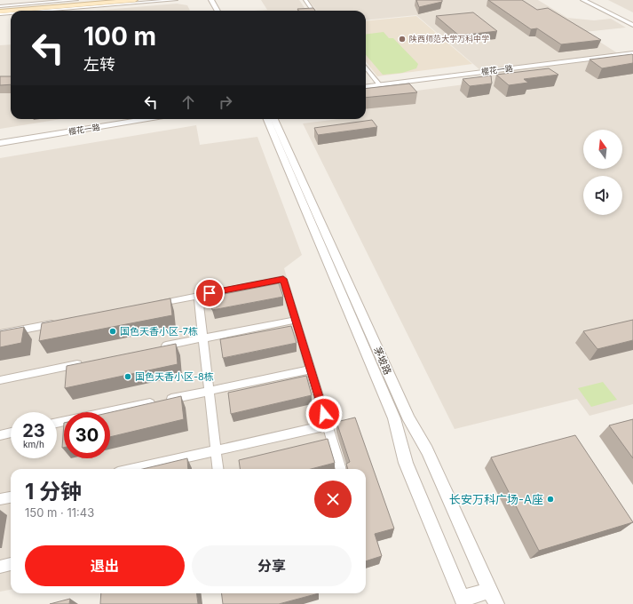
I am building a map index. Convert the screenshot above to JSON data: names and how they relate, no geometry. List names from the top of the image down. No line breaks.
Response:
{"streets":{"street":["樱花一路","茅坡路"]},"places":["陕西师范大学万科中学","国色天香小区-7栋","国色天香小区-8栋","长安万科广场-A座"],"north":"top","page":{"turn":["100 m","左转"],"speed":"23 km/h","limit":"30","heading":["1 分钟","150 m · 11:43"],"buttons":["退出","分享"]}}
